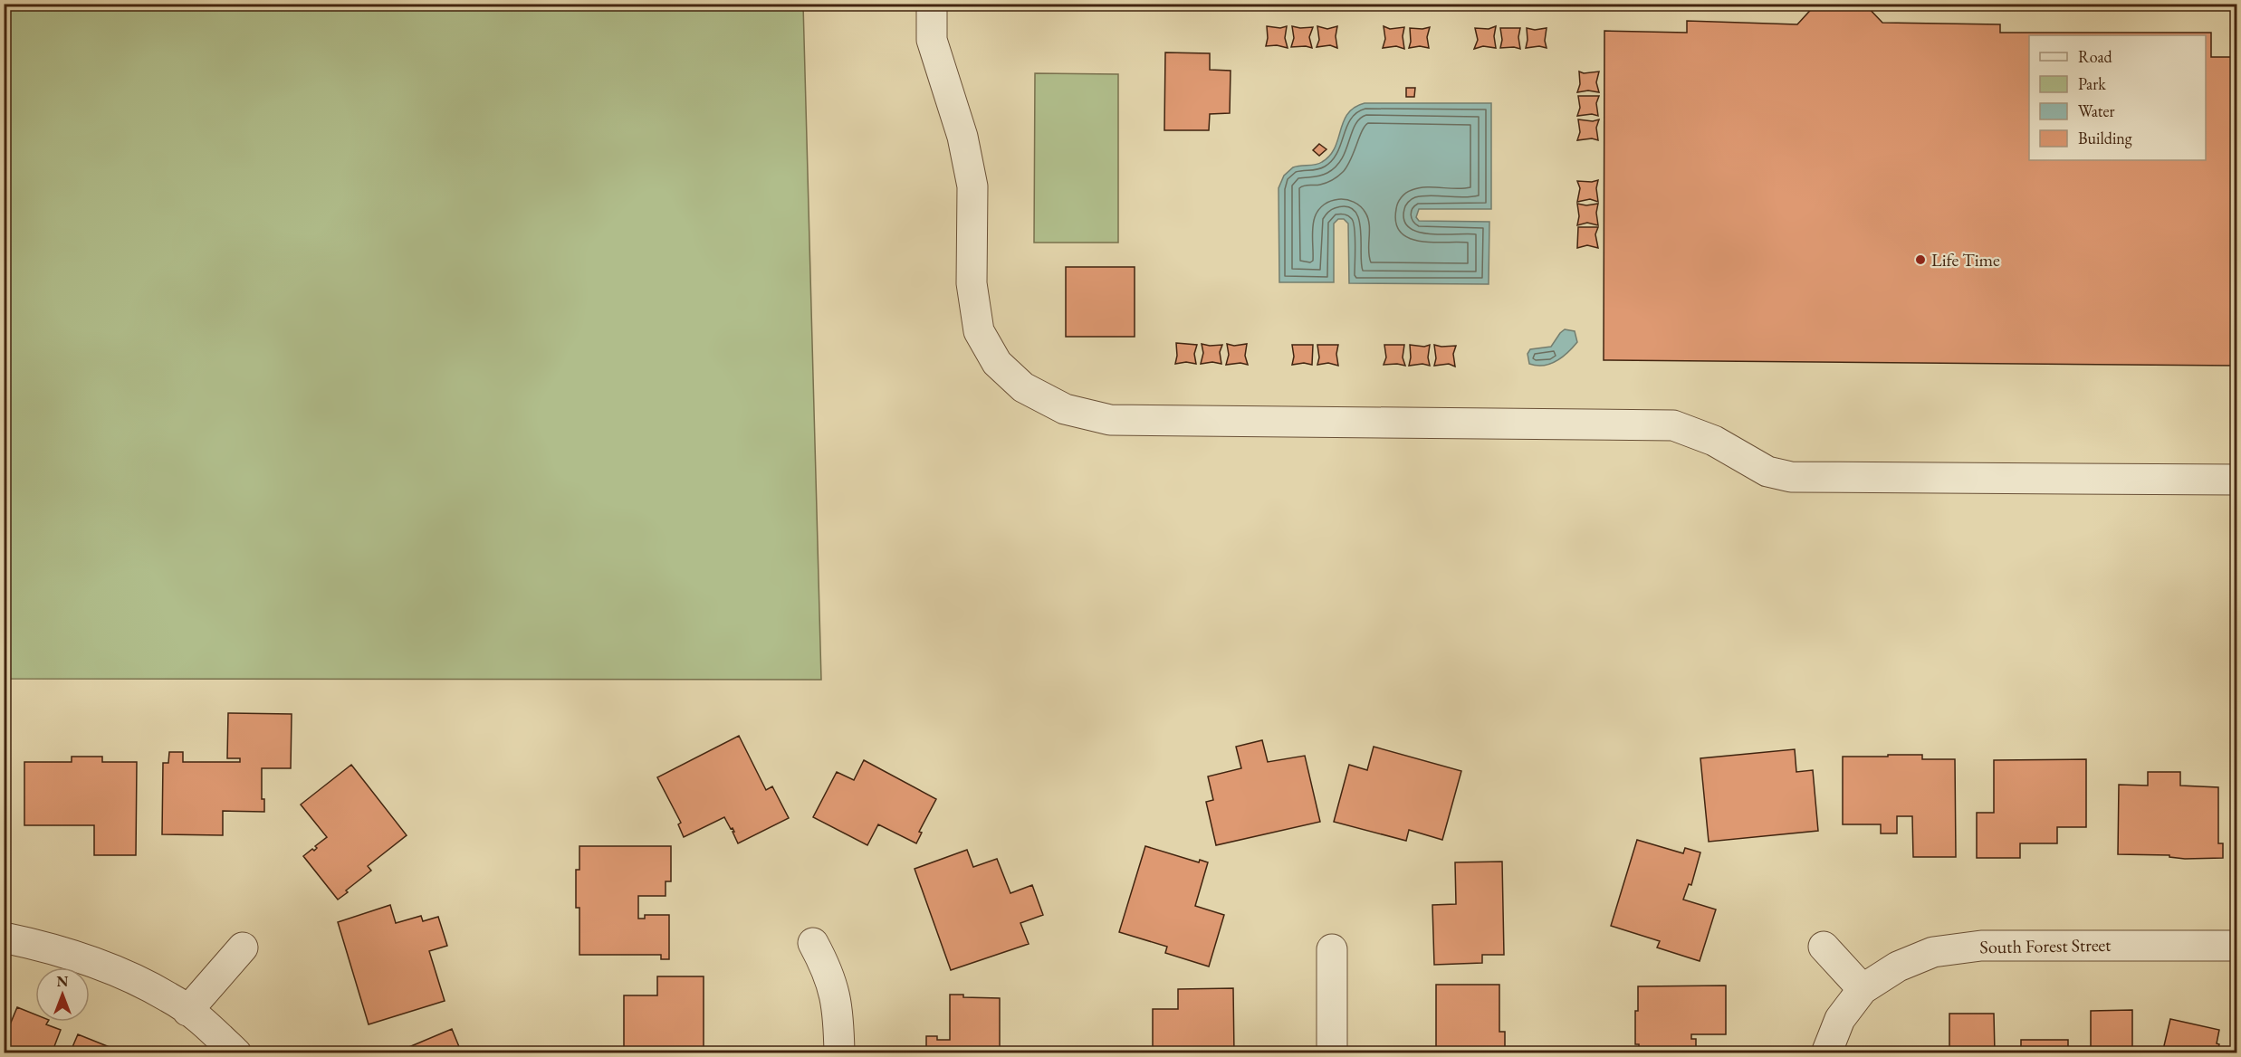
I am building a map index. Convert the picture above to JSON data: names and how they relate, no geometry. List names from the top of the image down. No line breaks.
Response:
{"streets":{"street":["South Forest Street"]},"places":["Life Time"],"legend":["Road","Park","Water","Building"],"north":"top"}
